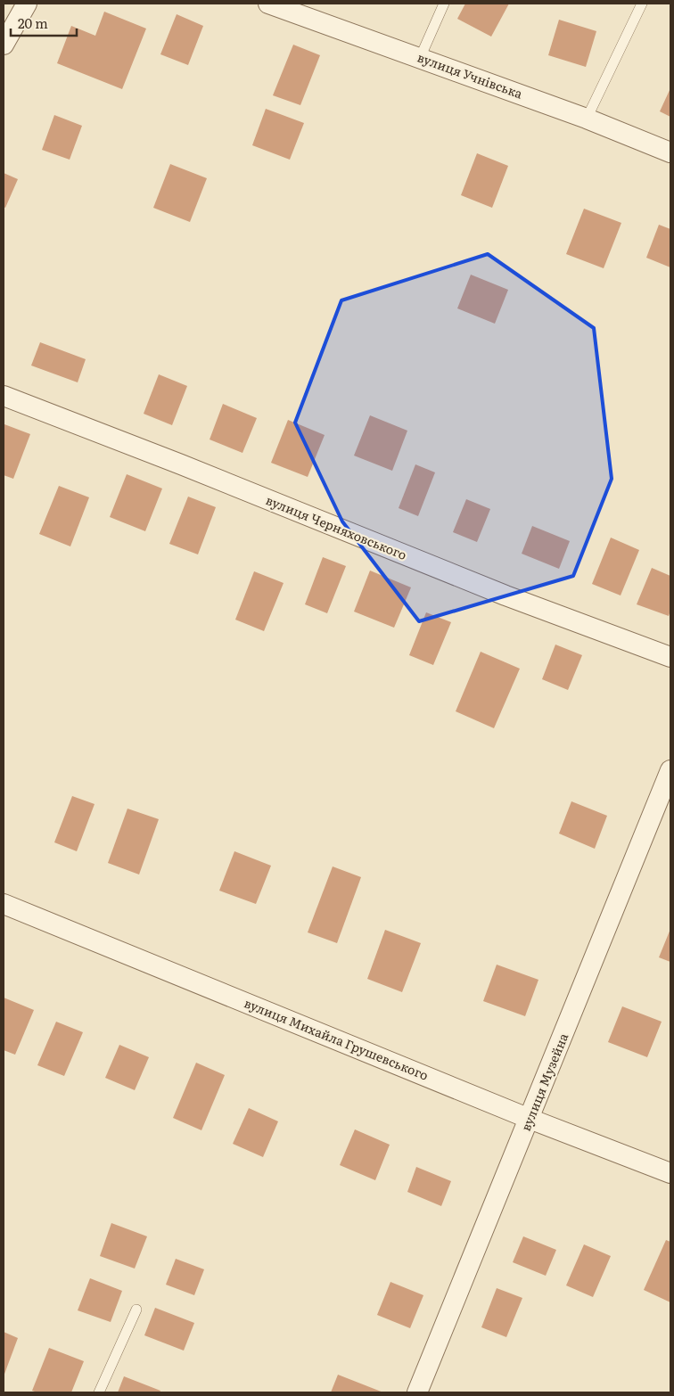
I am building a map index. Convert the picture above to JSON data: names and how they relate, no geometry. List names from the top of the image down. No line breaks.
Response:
{"streets":{"street":["вулиця Учнівська","вулиця Черняховського","вулиця Михайла Грушевського","вулиця Музейна"]},"crossings":[["вулиця Михайла Грушевського","вулиця Музейна"]],"scale_bar":"20 m"}
